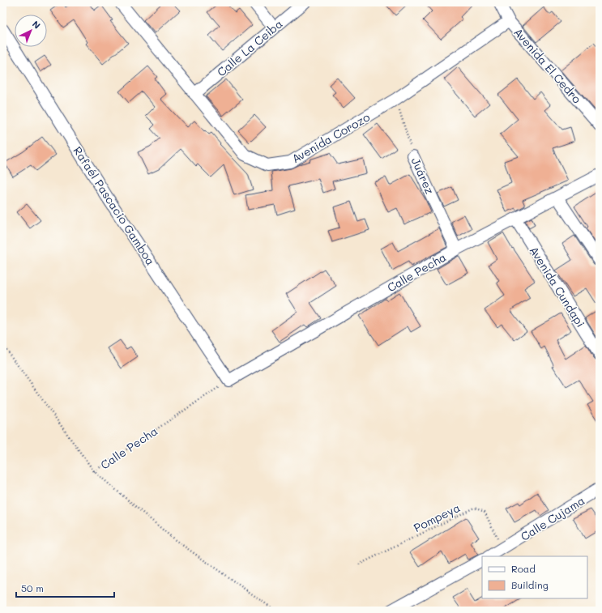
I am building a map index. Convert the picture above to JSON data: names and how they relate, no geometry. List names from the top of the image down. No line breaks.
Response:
{"streets":{"street":["Calle La Ceiba","Avenida El Cedro","Avenida Corozo","Juárez","Rafaél Pascacio Gamboa","Calle Pecha","Avenida Cundapi","Calle Cujama"],"path":["Pompeya"]},"crossings":[["Calle La Ceiba","Avenida Corozo"],["Avenida El Cedro","Avenida Corozo"],["Avenida Corozo","Juárez"],["Juárez","Calle Pecha"],["Rafaél Pascacio Gamboa","Calle Pecha"],["Calle Pecha","Avenida Cundapi"],["Pompeya","Calle Cujama"]],"legend":["Road","Building"],"scale_bar":"50 m","north":"top right"}
